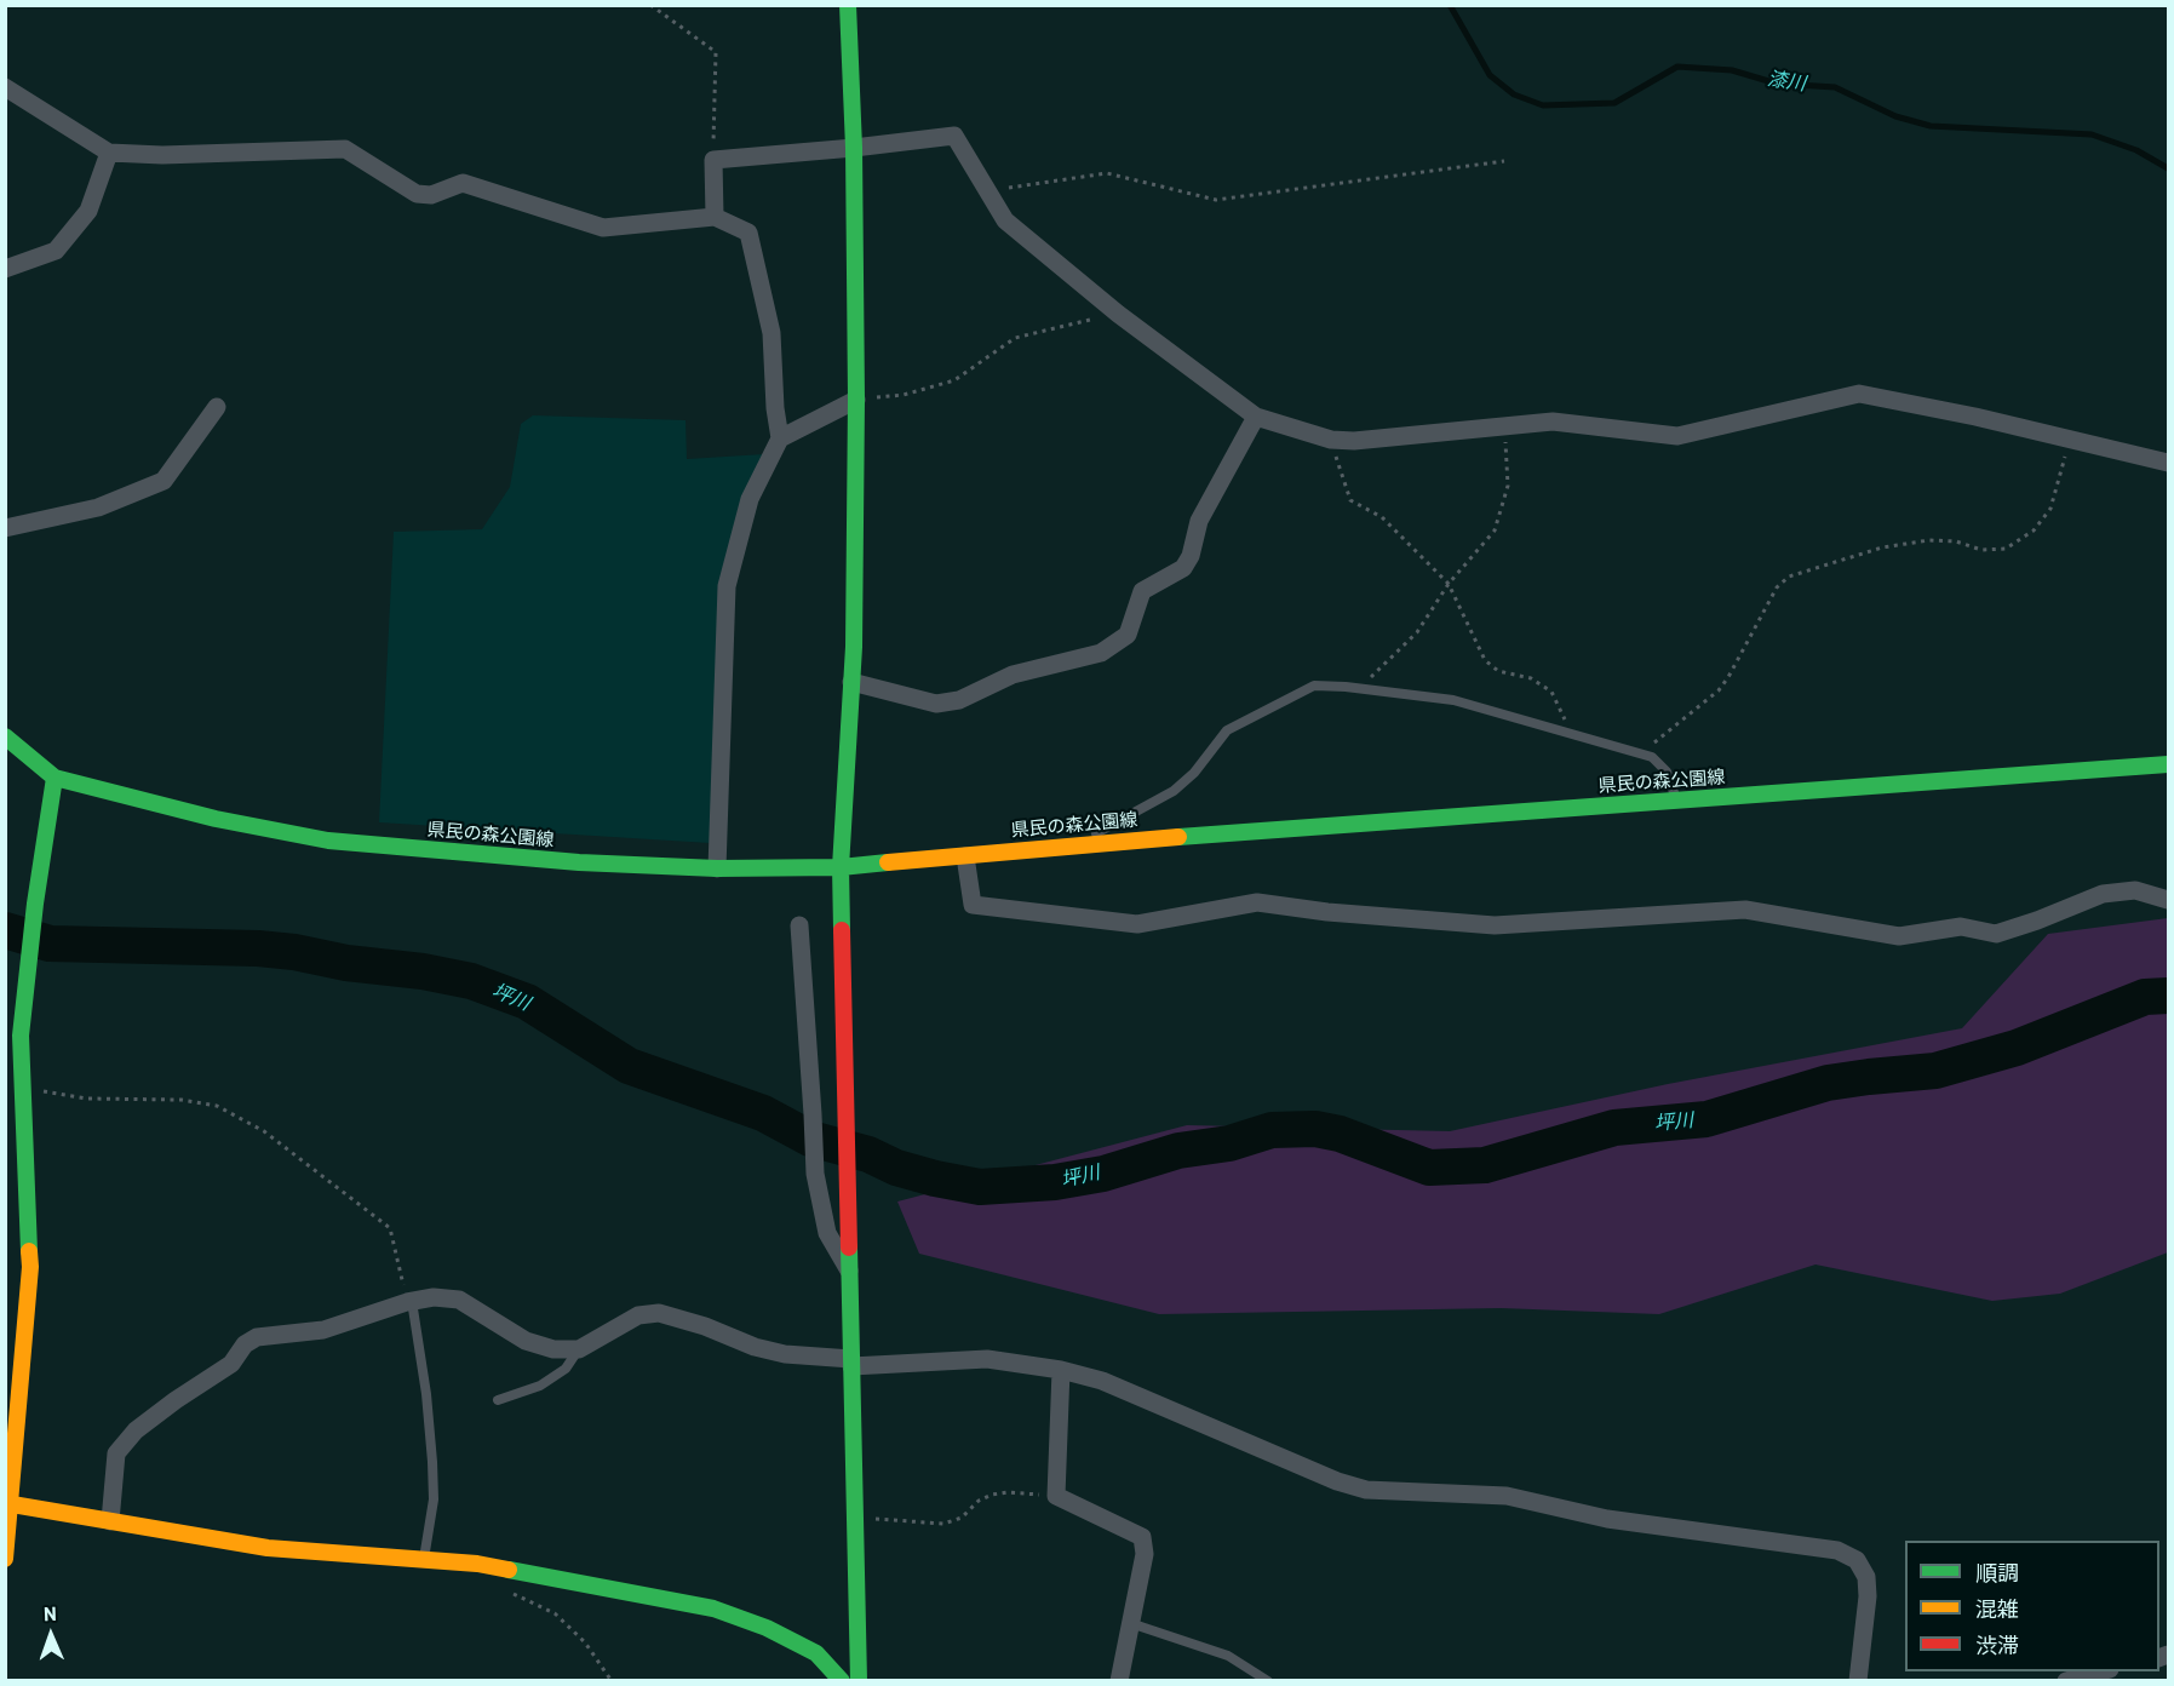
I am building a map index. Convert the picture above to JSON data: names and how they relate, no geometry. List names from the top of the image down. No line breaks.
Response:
{"streets":{"street":["県民の森公園線"]},"water":["漆川","坪川"],"legend":["順調","混雑","渋滞"],"north":"top"}
